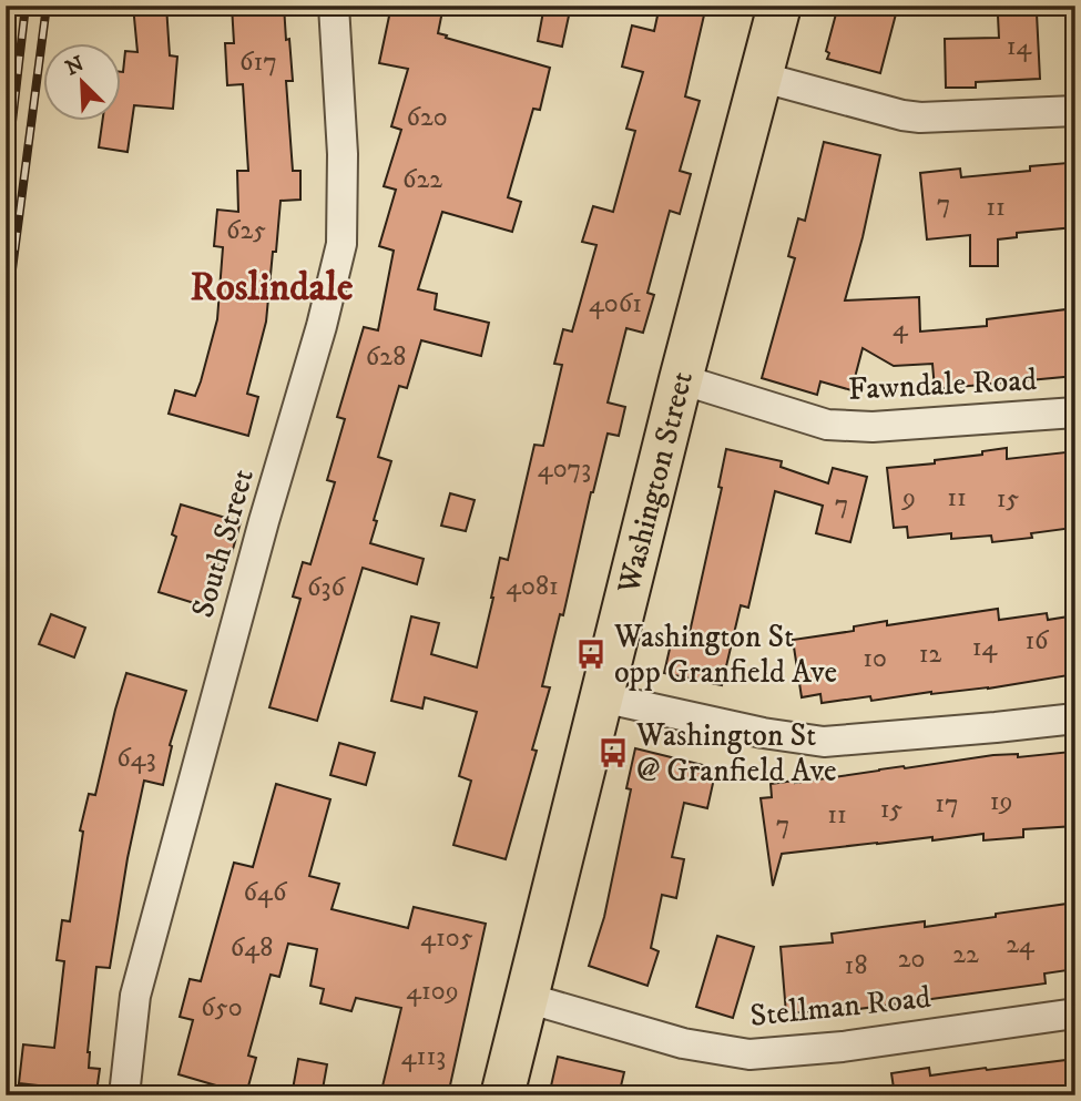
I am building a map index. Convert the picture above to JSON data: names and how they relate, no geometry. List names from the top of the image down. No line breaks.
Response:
{"streets":{"main road":["Washington Street"],"street":["Fawndale Road","South Street","Stellman Road"]},"crossings":[["Fawndale Road","Washington Street"],["Washington Street","Stellman Road"]],"districts":["Roslindale"],"places":{"bus stop":["Washington St opp Granfield Ave","Washington St @ Granfield Ave"]},"house_numbers":["14","617","620","622","7","11","625","4061","4","628","4073","9","11","15","7","4081","636","16","14","12","10","643","19","17","15","11","7","646","4105","24","648","22","20","18","4109","650","4113"],"north":"top left"}
